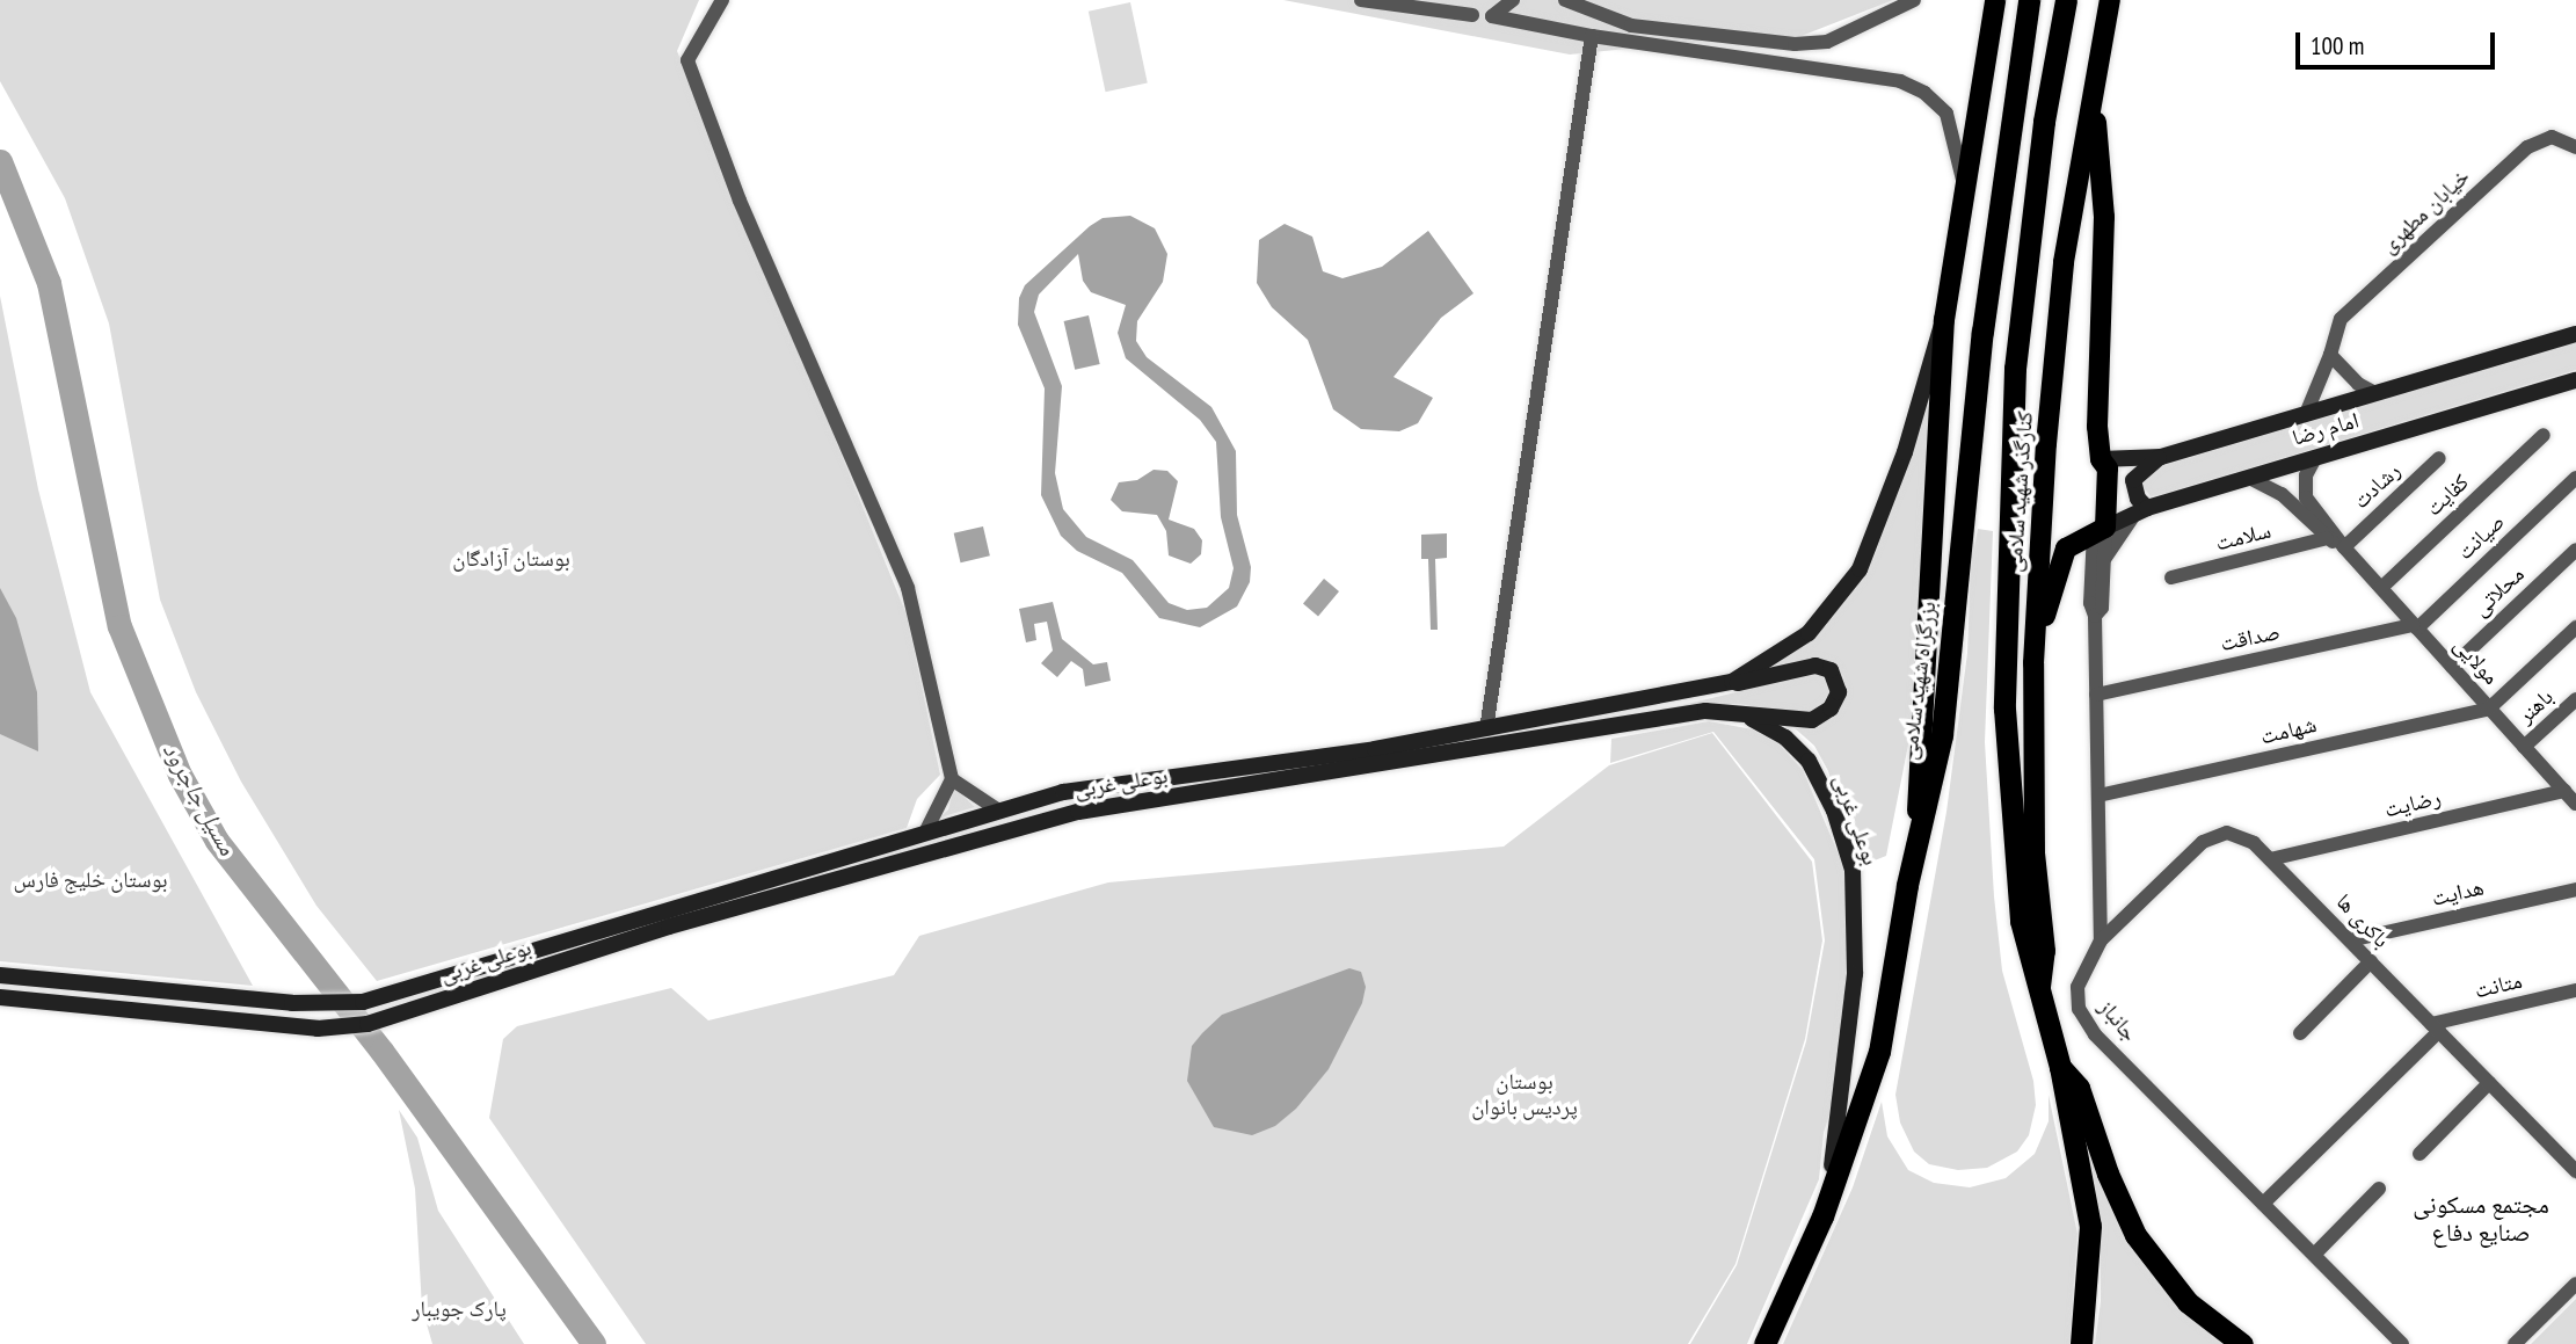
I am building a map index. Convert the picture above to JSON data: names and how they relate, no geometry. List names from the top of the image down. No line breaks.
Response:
{"streets":{"highway":["بزرگراه شهید سلامی"],"main road":["امام رضا","کنارگذر شهید سلامی","بوعلی غربی"],"street":["خیابان مطهری","رشادت","کفایت","سلامت","صیانت","محلاتی","صداقت","مولايی","باهنر","شهامت","رضایت","هدایت","باکری ها","متانت","جانباز"]},"crossings":[["خیابان مطهری","امام رضا"],["امام رضا","مولايی"],["امام رضا","جانباز"],["رشادت","مولايی"],["کفایت","مولايی"],["صیانت","صداقت"],["صیانت","مولايی"],["محلاتی","مولايی"],["صداقت","مولايی"],["صداقت","جانباز"],["مولايی","باهنر"],["مولايی","شهامت"],["مولايی","رضایت"],["بزرگراه شهید سلامی","بوعلی غربی"],["شهامت","جانباز"],["رضایت","باکری ها"],["هدایت","باکری ها"],["باکری ها","متانت"],["باکری ها","جانباز"]],"districts":["مجتمع مسکونی صنایع دفاع"],"water":["مسیل جاجرود"],"parks":["بوستان آزادگان","بوستان خلیج فارس","بوستان پردیس بانوان","پارک جویبار"],"scale_bar":"100 m"}
